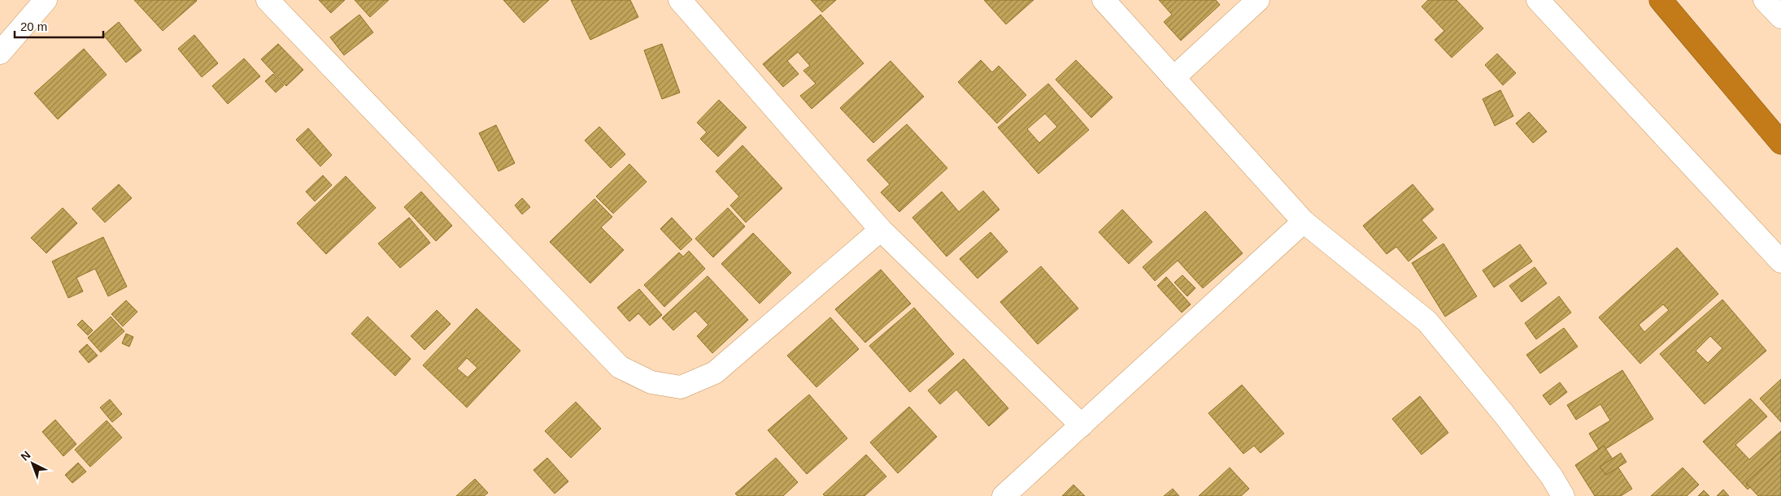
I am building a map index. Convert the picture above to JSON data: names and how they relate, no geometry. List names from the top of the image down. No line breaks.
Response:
{"scale_bar":"20 m","north":"top left"}
